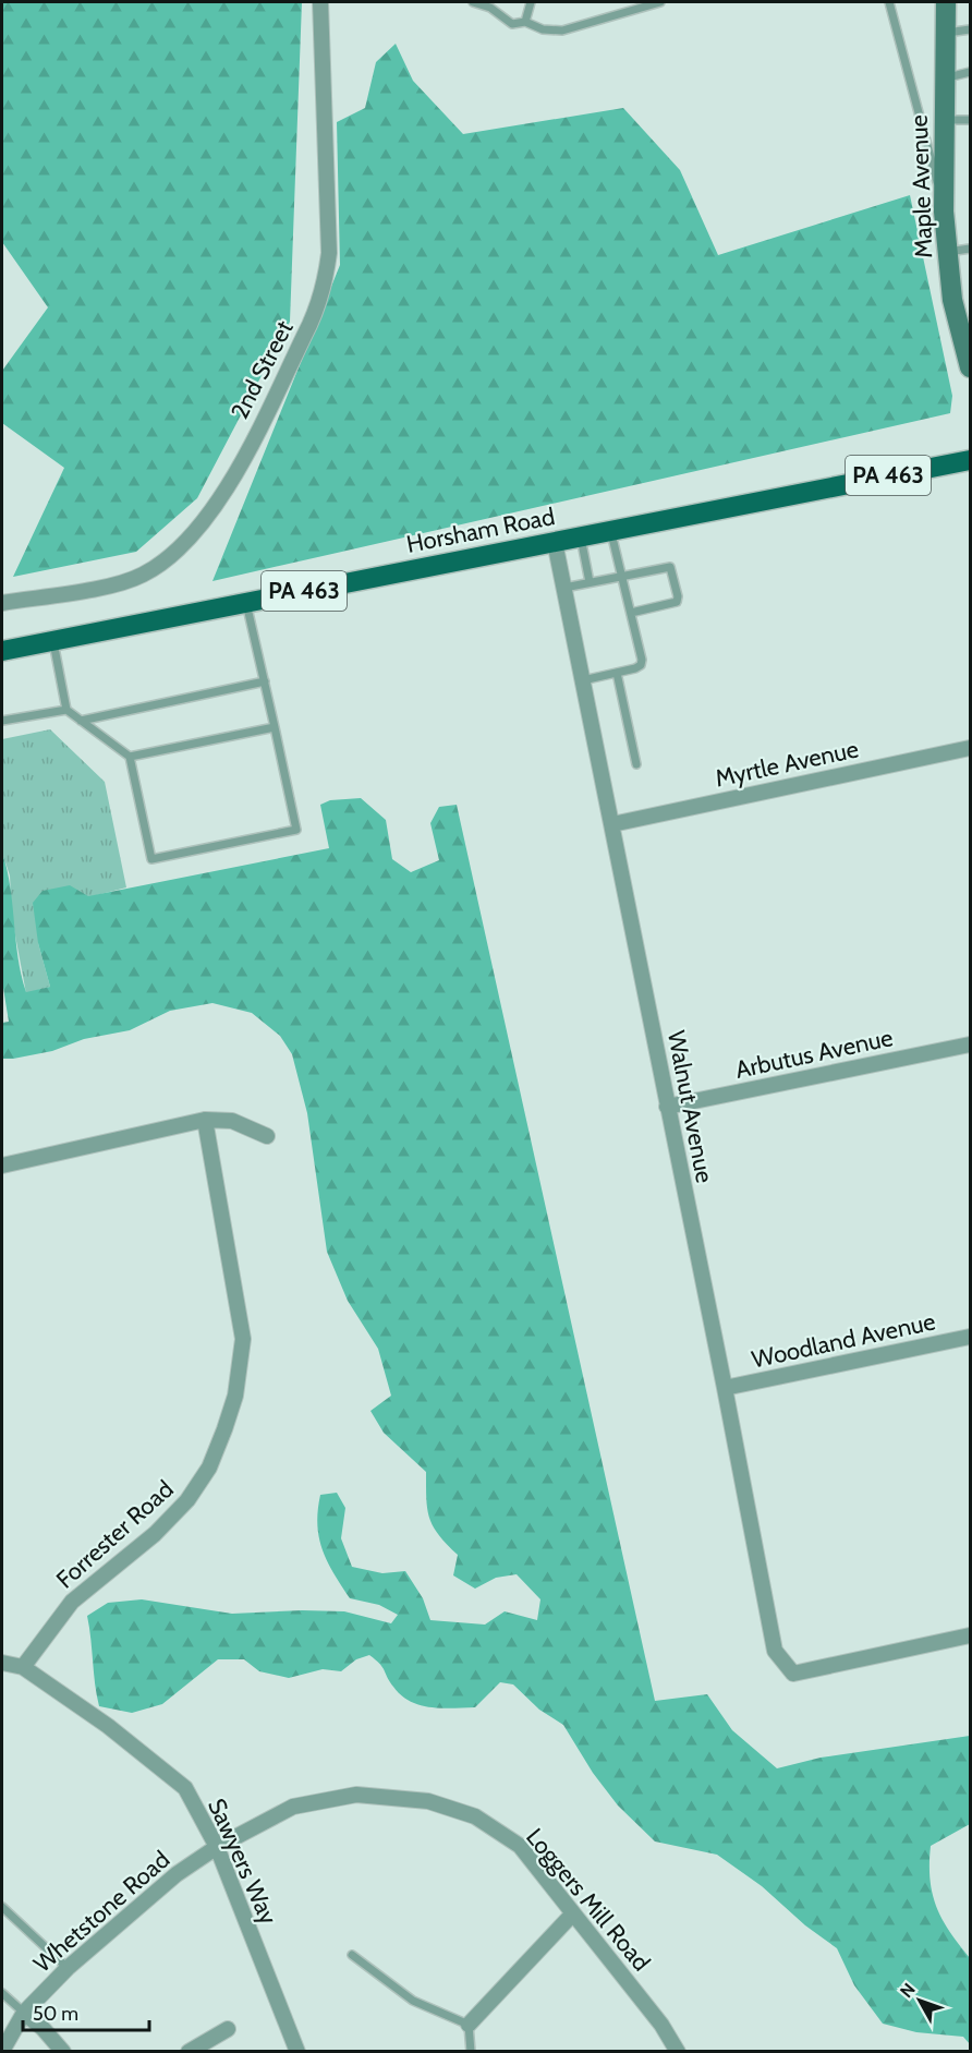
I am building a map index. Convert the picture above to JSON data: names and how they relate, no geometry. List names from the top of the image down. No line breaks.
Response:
{"streets":{"main road":["PA 463","Horsham Road"],"street":["Maple Avenue","2nd Street","Myrtle Avenue","Arbutus Avenue","Walnut Avenue","Woodland Avenue","Forrester Road","Sawyers Way","Loggers Mill Road","Whetstone Road"]},"crossings":[["Horsham Road","Walnut Avenue"],["Myrtle Avenue","Walnut Avenue"],["Arbutus Avenue","Walnut Avenue"],["Walnut Avenue","Woodland Avenue"],["Forrester Road","Sawyers Way"],["Sawyers Way","Loggers Mill Road"],["Sawyers Way","Whetstone Road"],["Loggers Mill Road","Whetstone Road"]],"scale_bar":"50 m","north":"top left"}
